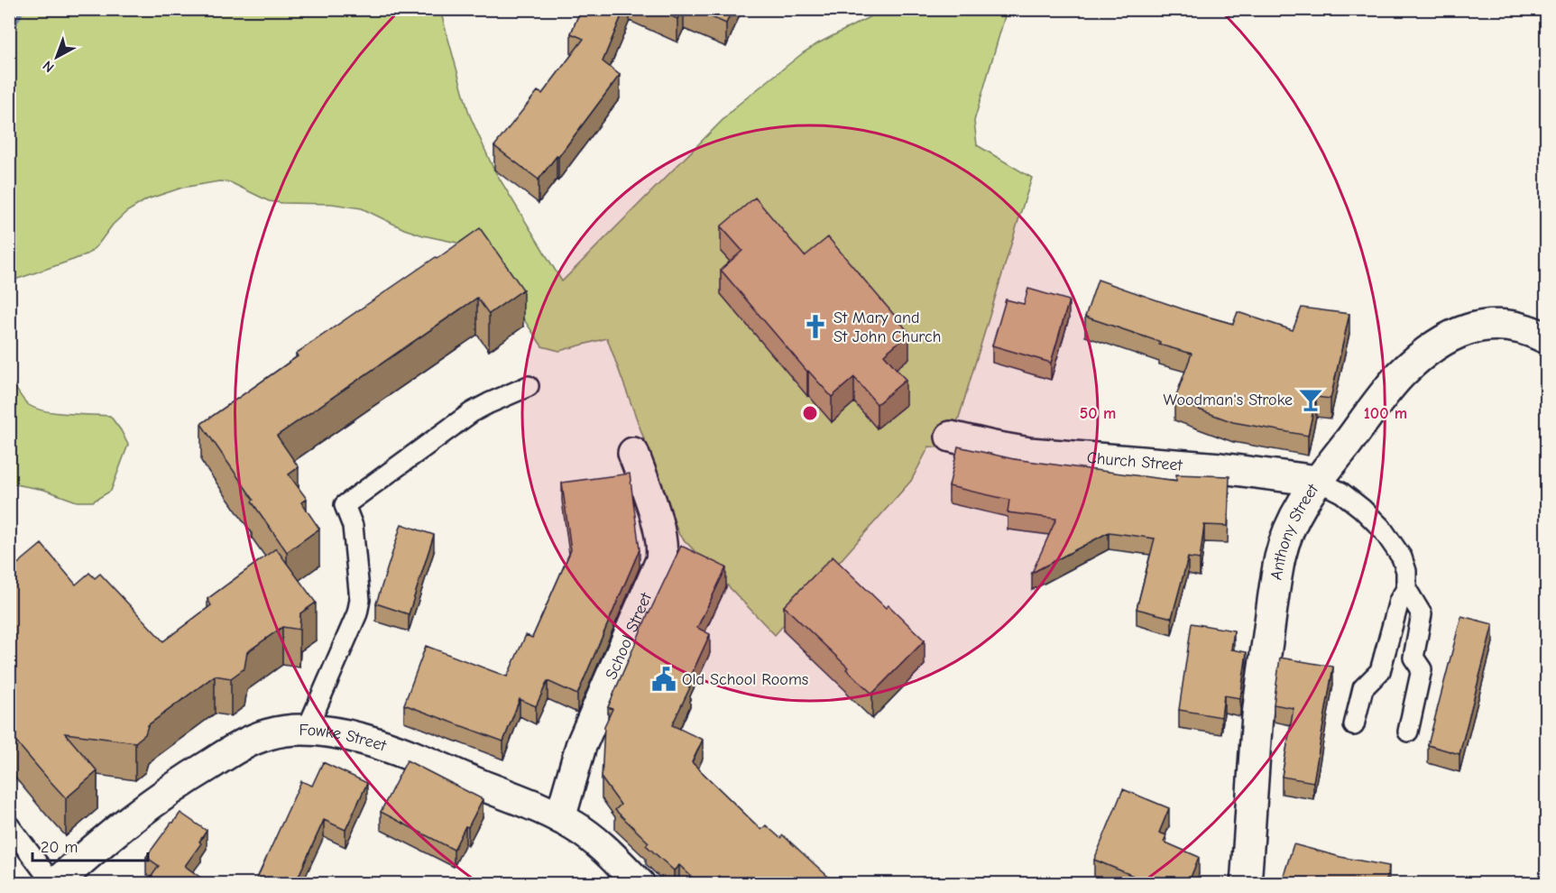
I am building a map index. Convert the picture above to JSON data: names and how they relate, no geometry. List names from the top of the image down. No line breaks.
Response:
{"streets":{"street":["Church Street","Anthony Street","School Street","Fowke Street"]},"crossings":[["Church Street","Anthony Street"],["School Street","Fowke Street"]],"places":{"church":["St Mary and St John Church"],"bar":["Woodman's Stroke"],"public building":["Old School Rooms"]},"scale_bar":"20 m","north":"bottom left","rings":["50 m","100 m"]}
